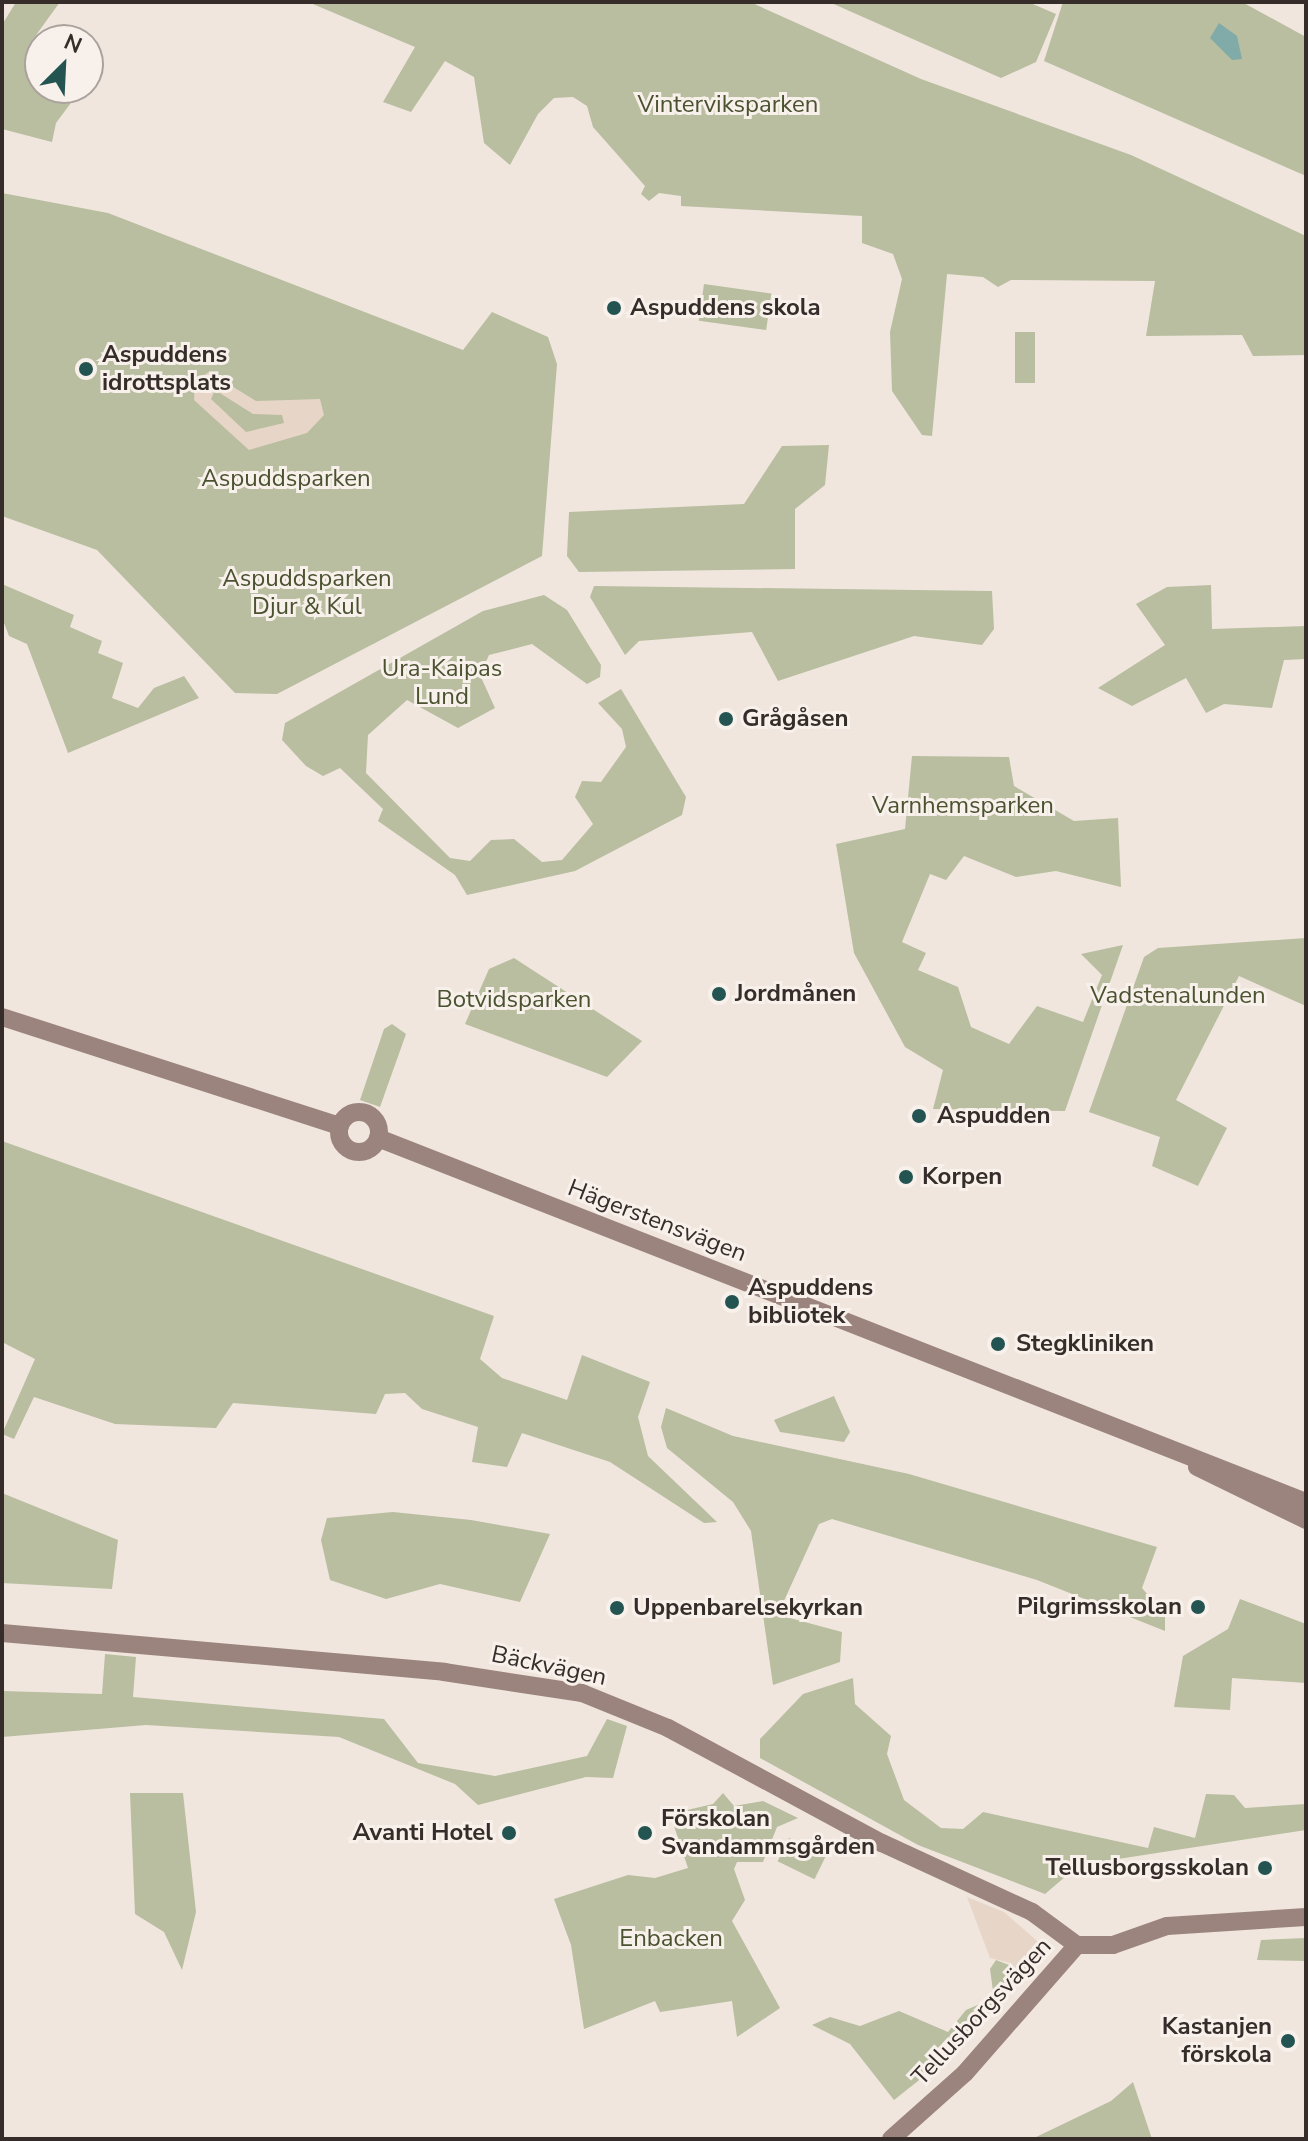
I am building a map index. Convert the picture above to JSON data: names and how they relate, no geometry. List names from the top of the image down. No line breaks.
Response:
{"streets":{"street":["Hägerstensvägen","Bäckvägen","Tellusborgsvägen"]},"crossings":[["Bäckvägen","Tellusborgsvägen"]],"parks":["Vinterviksparken","Aspuddsparken","Aspuddsparken Djur & Kul","Ura-Kaipas Lund","Varnhemsparken","Vadstenalunden","Botvidsparken","Enbacken"],"places":["Aspuddens skola","Aspuddens idrottsplats","Grågåsen","Jordmånen","Aspudden","Korpen","Aspuddens bibliotek","Stegkliniken","Pilgrimsskolan","Uppenbarelsekyrkan","Avanti Hotel","Förskolan Svandammsgården","Tellusborgsskolan","Kastanjen förskola"],"north":"top right"}
